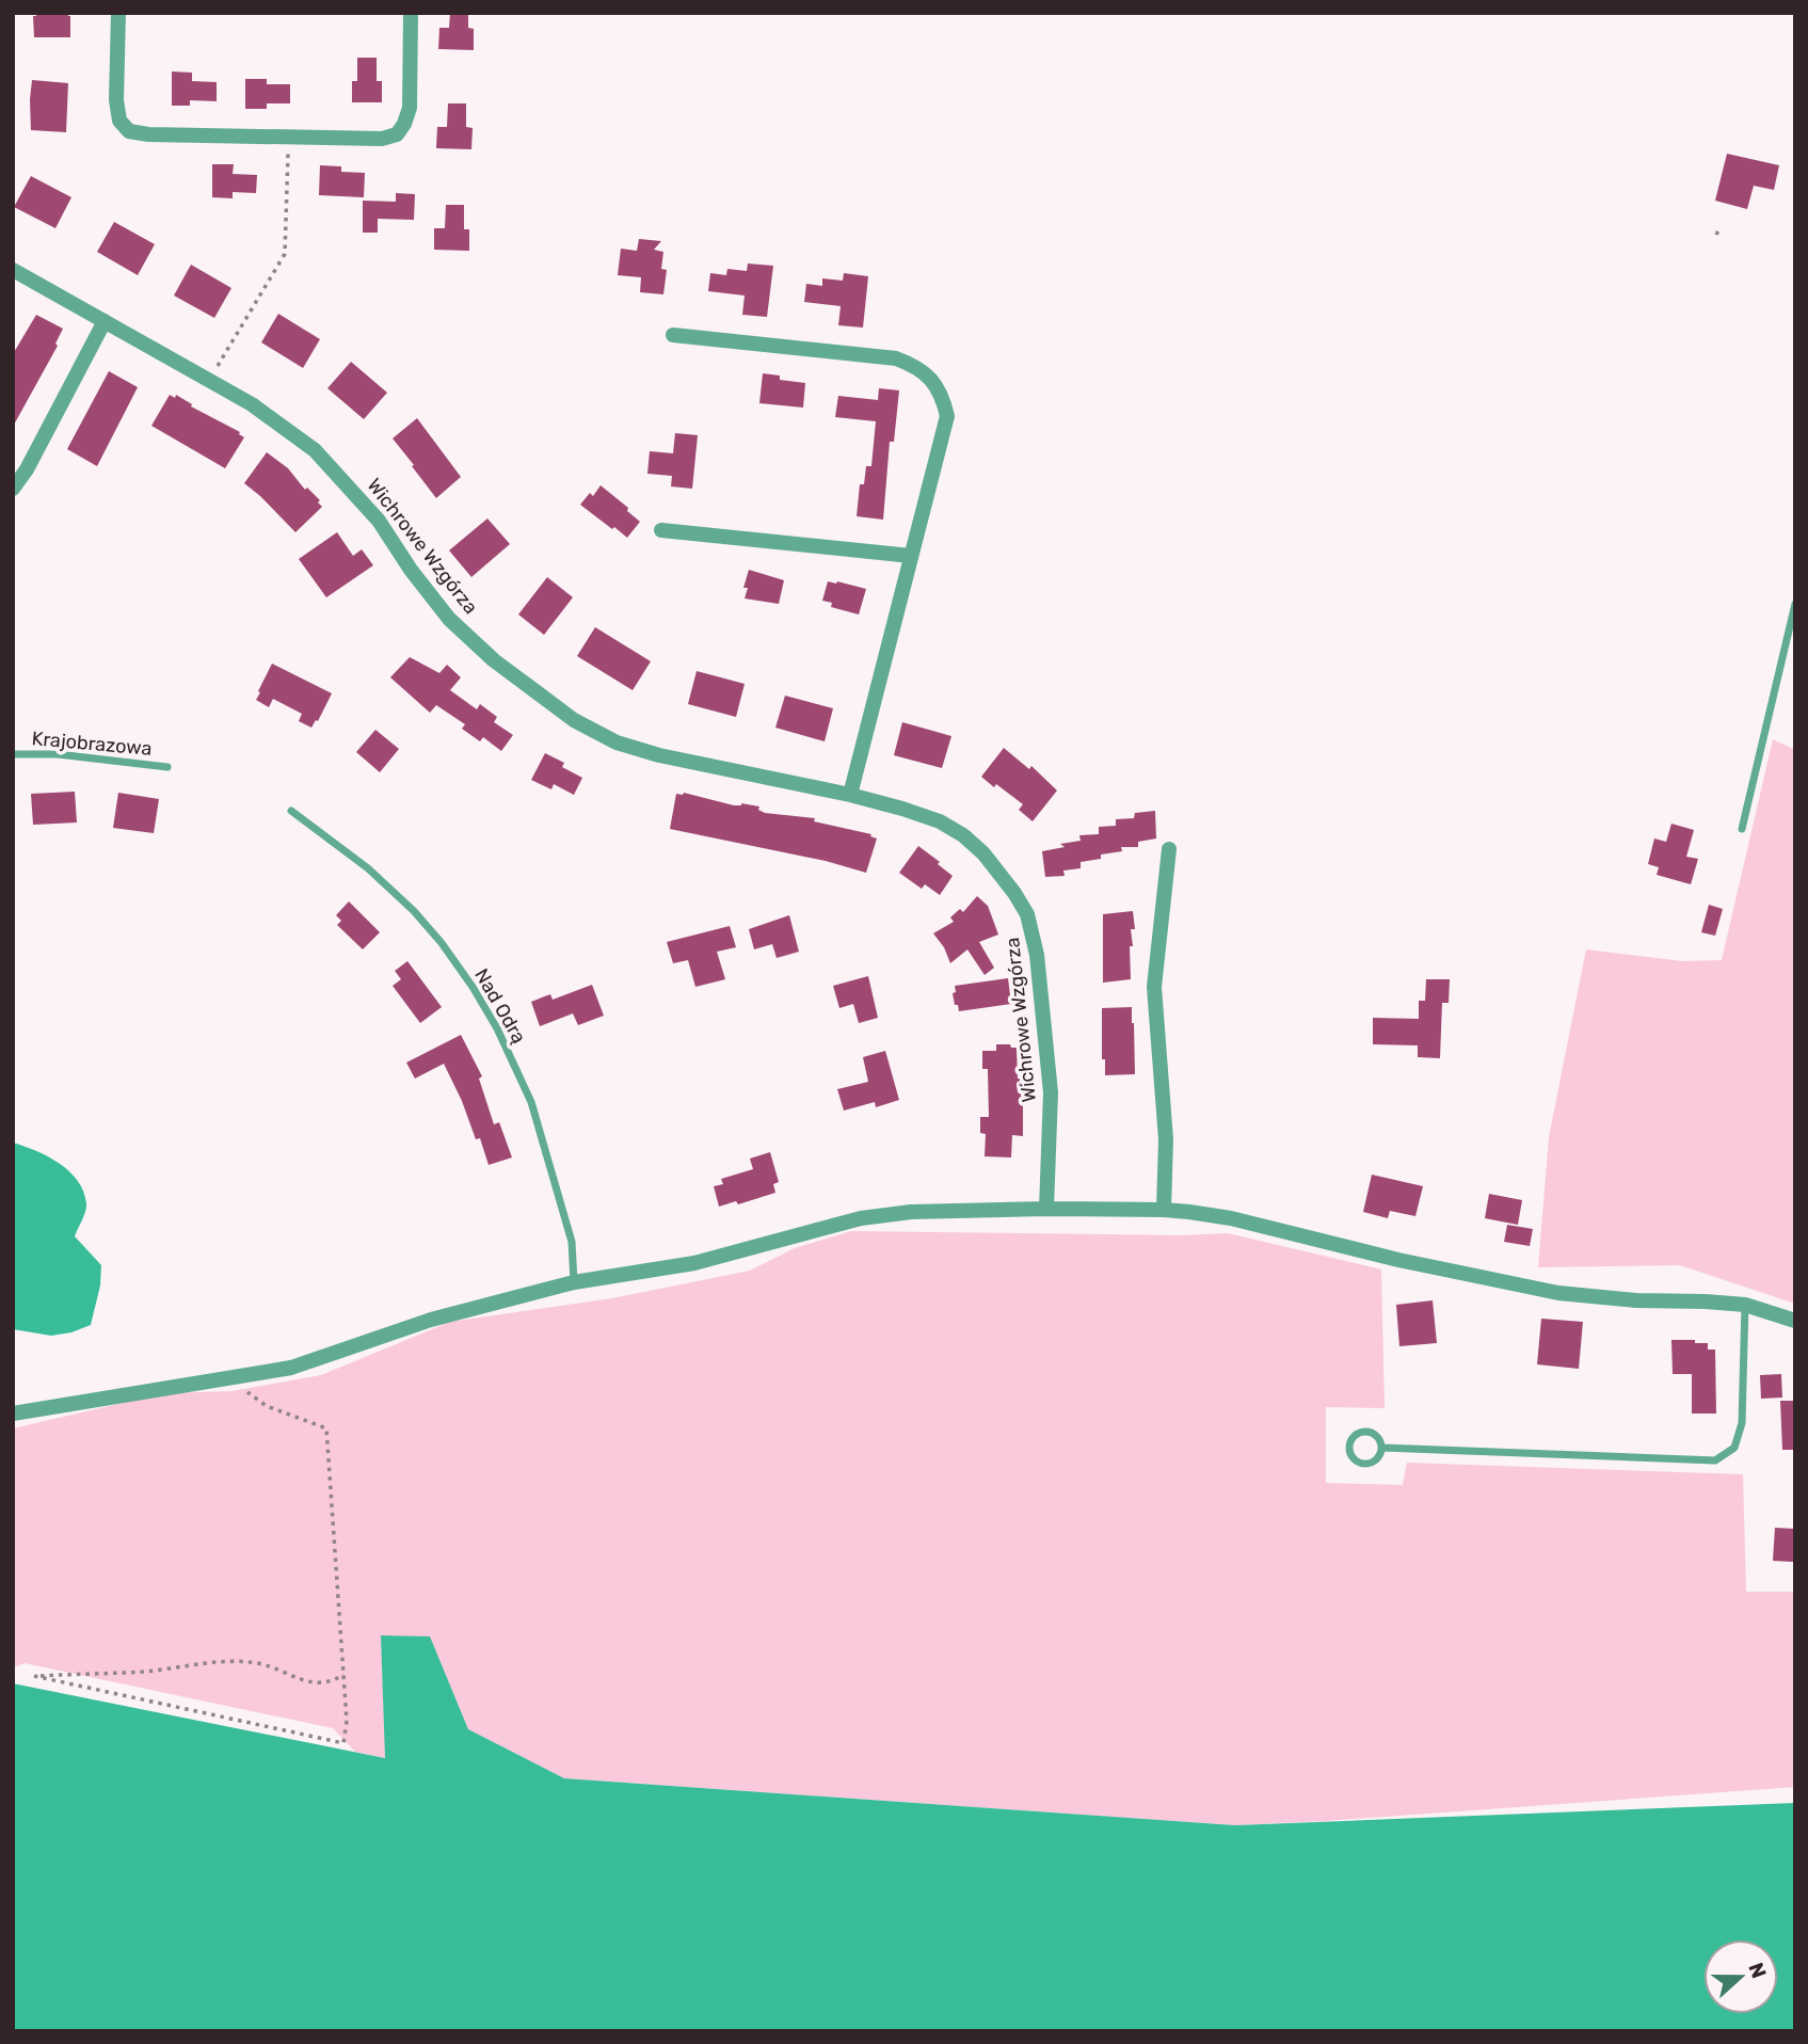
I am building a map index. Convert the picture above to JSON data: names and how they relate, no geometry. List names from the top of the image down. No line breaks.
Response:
{"streets":{"street":["Wichrowe Wzgórza"],"lane":["Krajobrazowa","Nad Odrą"]},"north":"right"}
